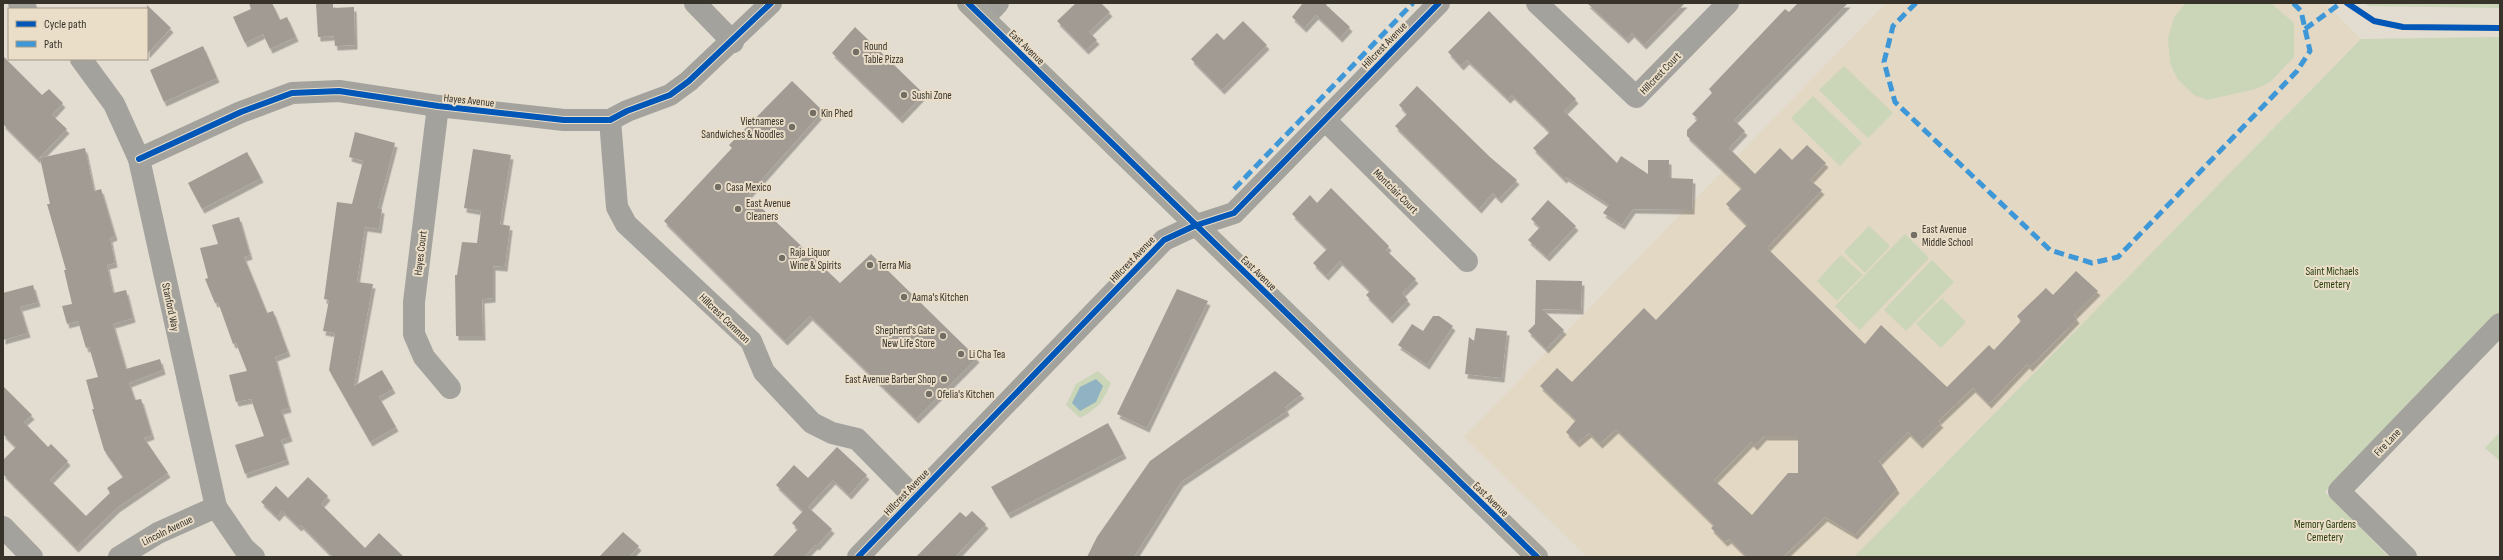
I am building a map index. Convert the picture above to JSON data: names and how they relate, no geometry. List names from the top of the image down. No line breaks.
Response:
{"streets":{"main road":["East Avenue"],"street":["Hillcrest Avenue","Hillcrest Court","Hayes Avenue","Montclair Court","Hayes Court","Stanford Way","Hillcrest Common","Fire Lane","Lincoln Avenue"]},"crossings":[["Hillcrest Avenue","East Avenue"],["Hillcrest Avenue","Montclair Court"],["Hillcrest Avenue","Hillcrest Common"],["Hayes Avenue","Hayes Court"],["Hayes Avenue","Stanford Way"],["Hayes Avenue","Hillcrest Common"],["Stanford Way","Lincoln Avenue"]],"parks":["Saint Michaels Cemetery","Memory Gardens Cemetery"],"places":["Round Table Pizza","Sushi Zone","Kin Phed","Vietnamese Sandwiches & Noodles","Casa Mexico","East Avenue Cleaners","East Avenue Middle School","Raja Liquor Wine & Spirits","Terra Mia","Aama's Kitchen","Shepherd's Gate New Life Store","Li Cha Tea","East Avenue Barber Shop","Ofelia's Kitchen"],"legend":["Cycle path","Path"]}
